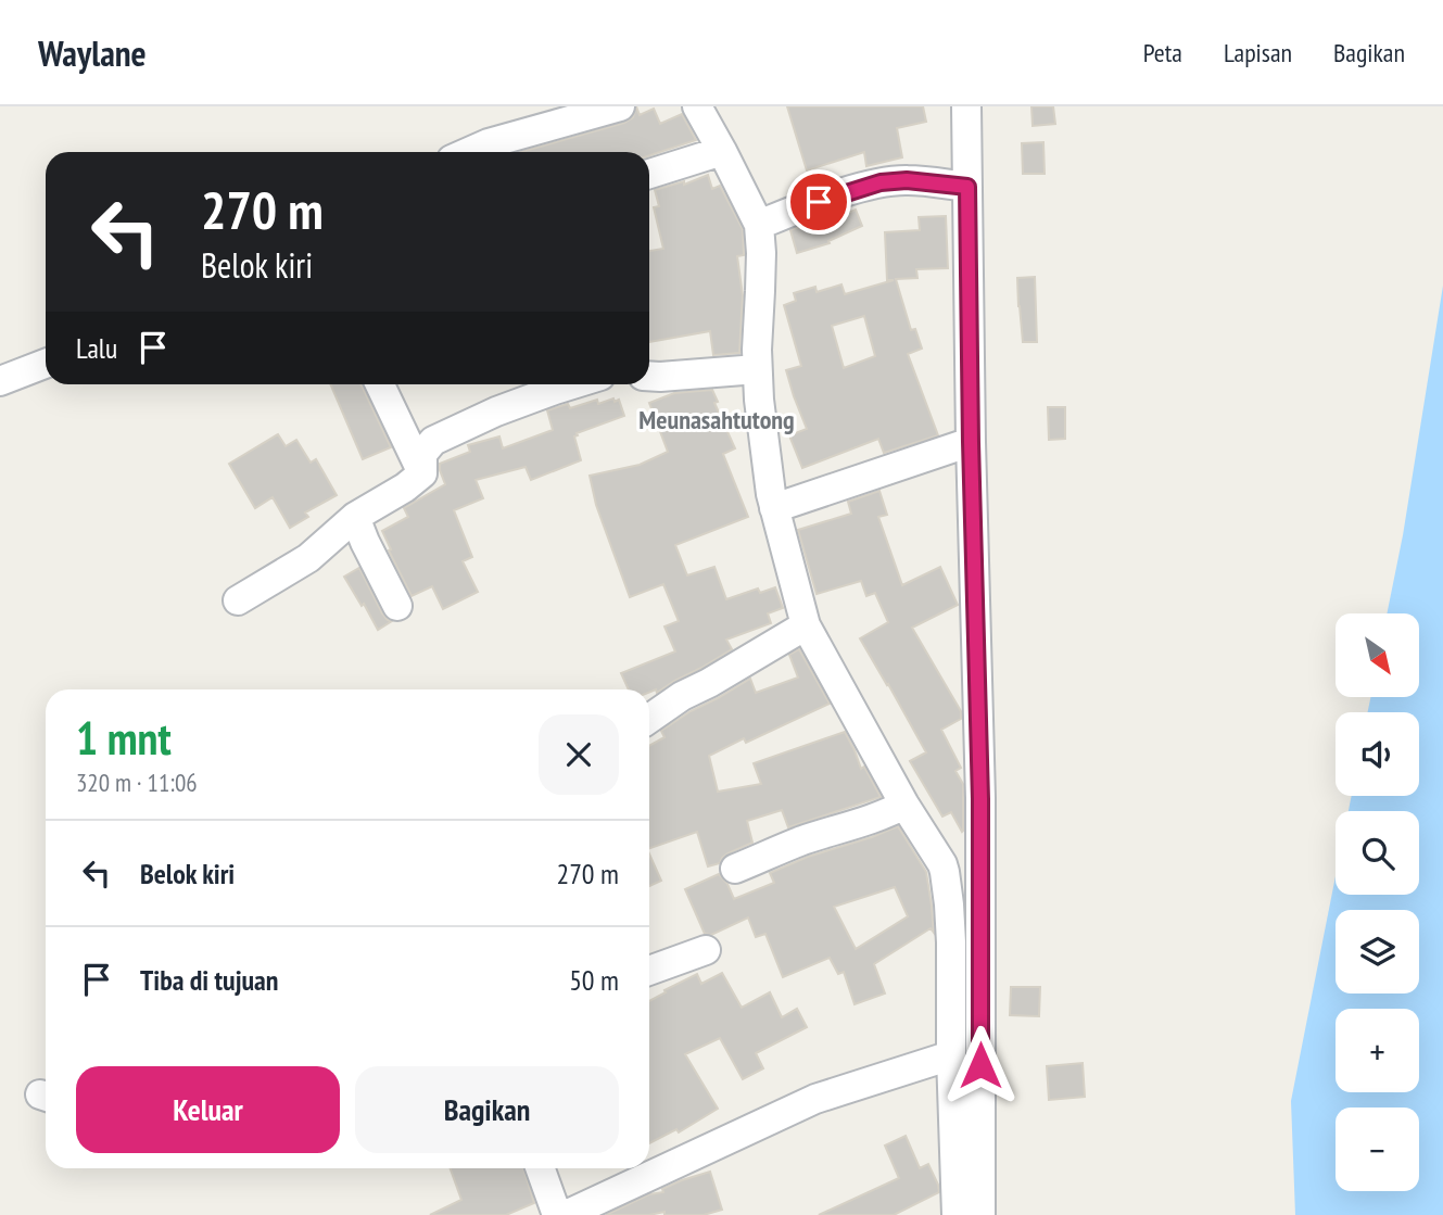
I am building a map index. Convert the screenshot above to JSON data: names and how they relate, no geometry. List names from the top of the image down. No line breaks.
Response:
{"districts":["Meunasahtutong"],"north":"bottom right","page":{"header":"Waylane","nav":["Peta","Lapisan","Bagikan"],"turn":["270 m","Belok kiri"],"then":"Lalu","map_buttons":["+","−"],"heading":["1 mnt","320 m · 11:06"],"list":[{"name":"Belok kiri","value":"270 m"},{"name":"Tiba di tujuan","value":"50 m"}],"buttons":["Keluar","Bagikan"]}}
